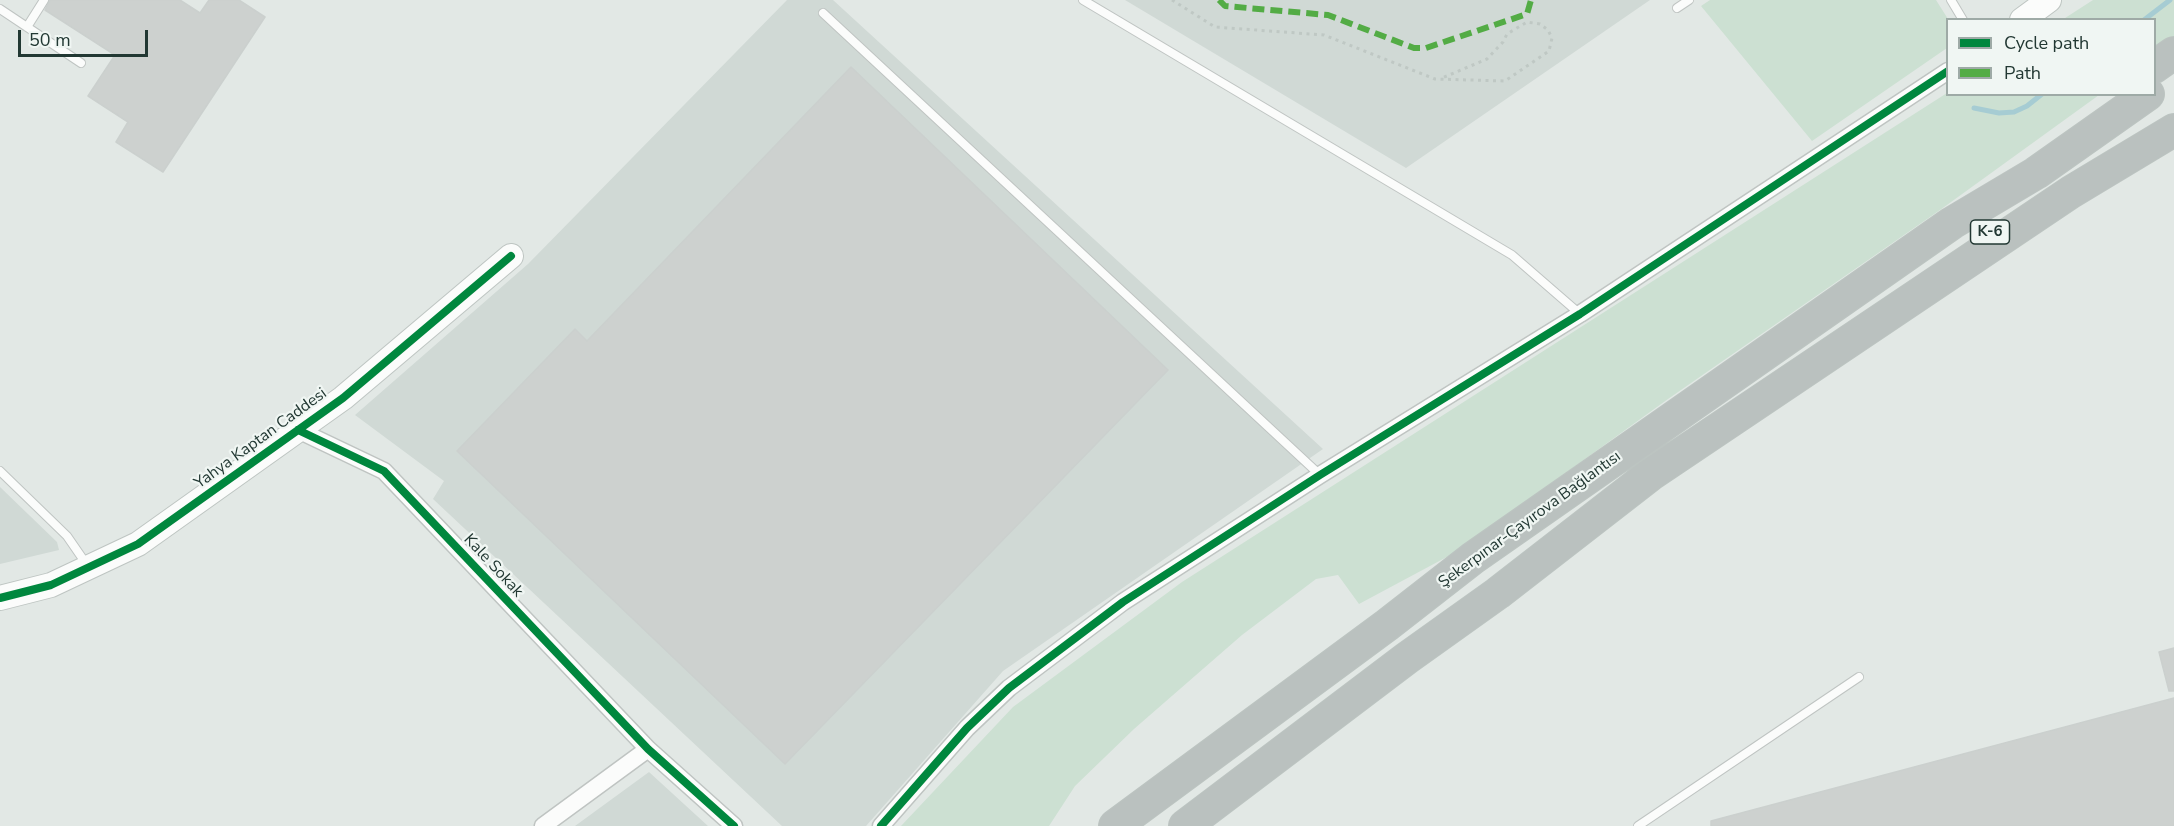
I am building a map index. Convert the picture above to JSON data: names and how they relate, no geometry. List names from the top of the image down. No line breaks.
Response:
{"streets":{"highway":["K-6","Şekerpınar-Çayırova Bağlantısı"],"street":["Yahya Kaptan Caddesi","Kale Sokak"]},"crossings":[["K-6","Şekerpınar-Çayırova Bağlantısı"],["Yahya Kaptan Caddesi","Kale Sokak"]],"legend":["Cycle path","Path"],"scale_bar":"50 m"}
